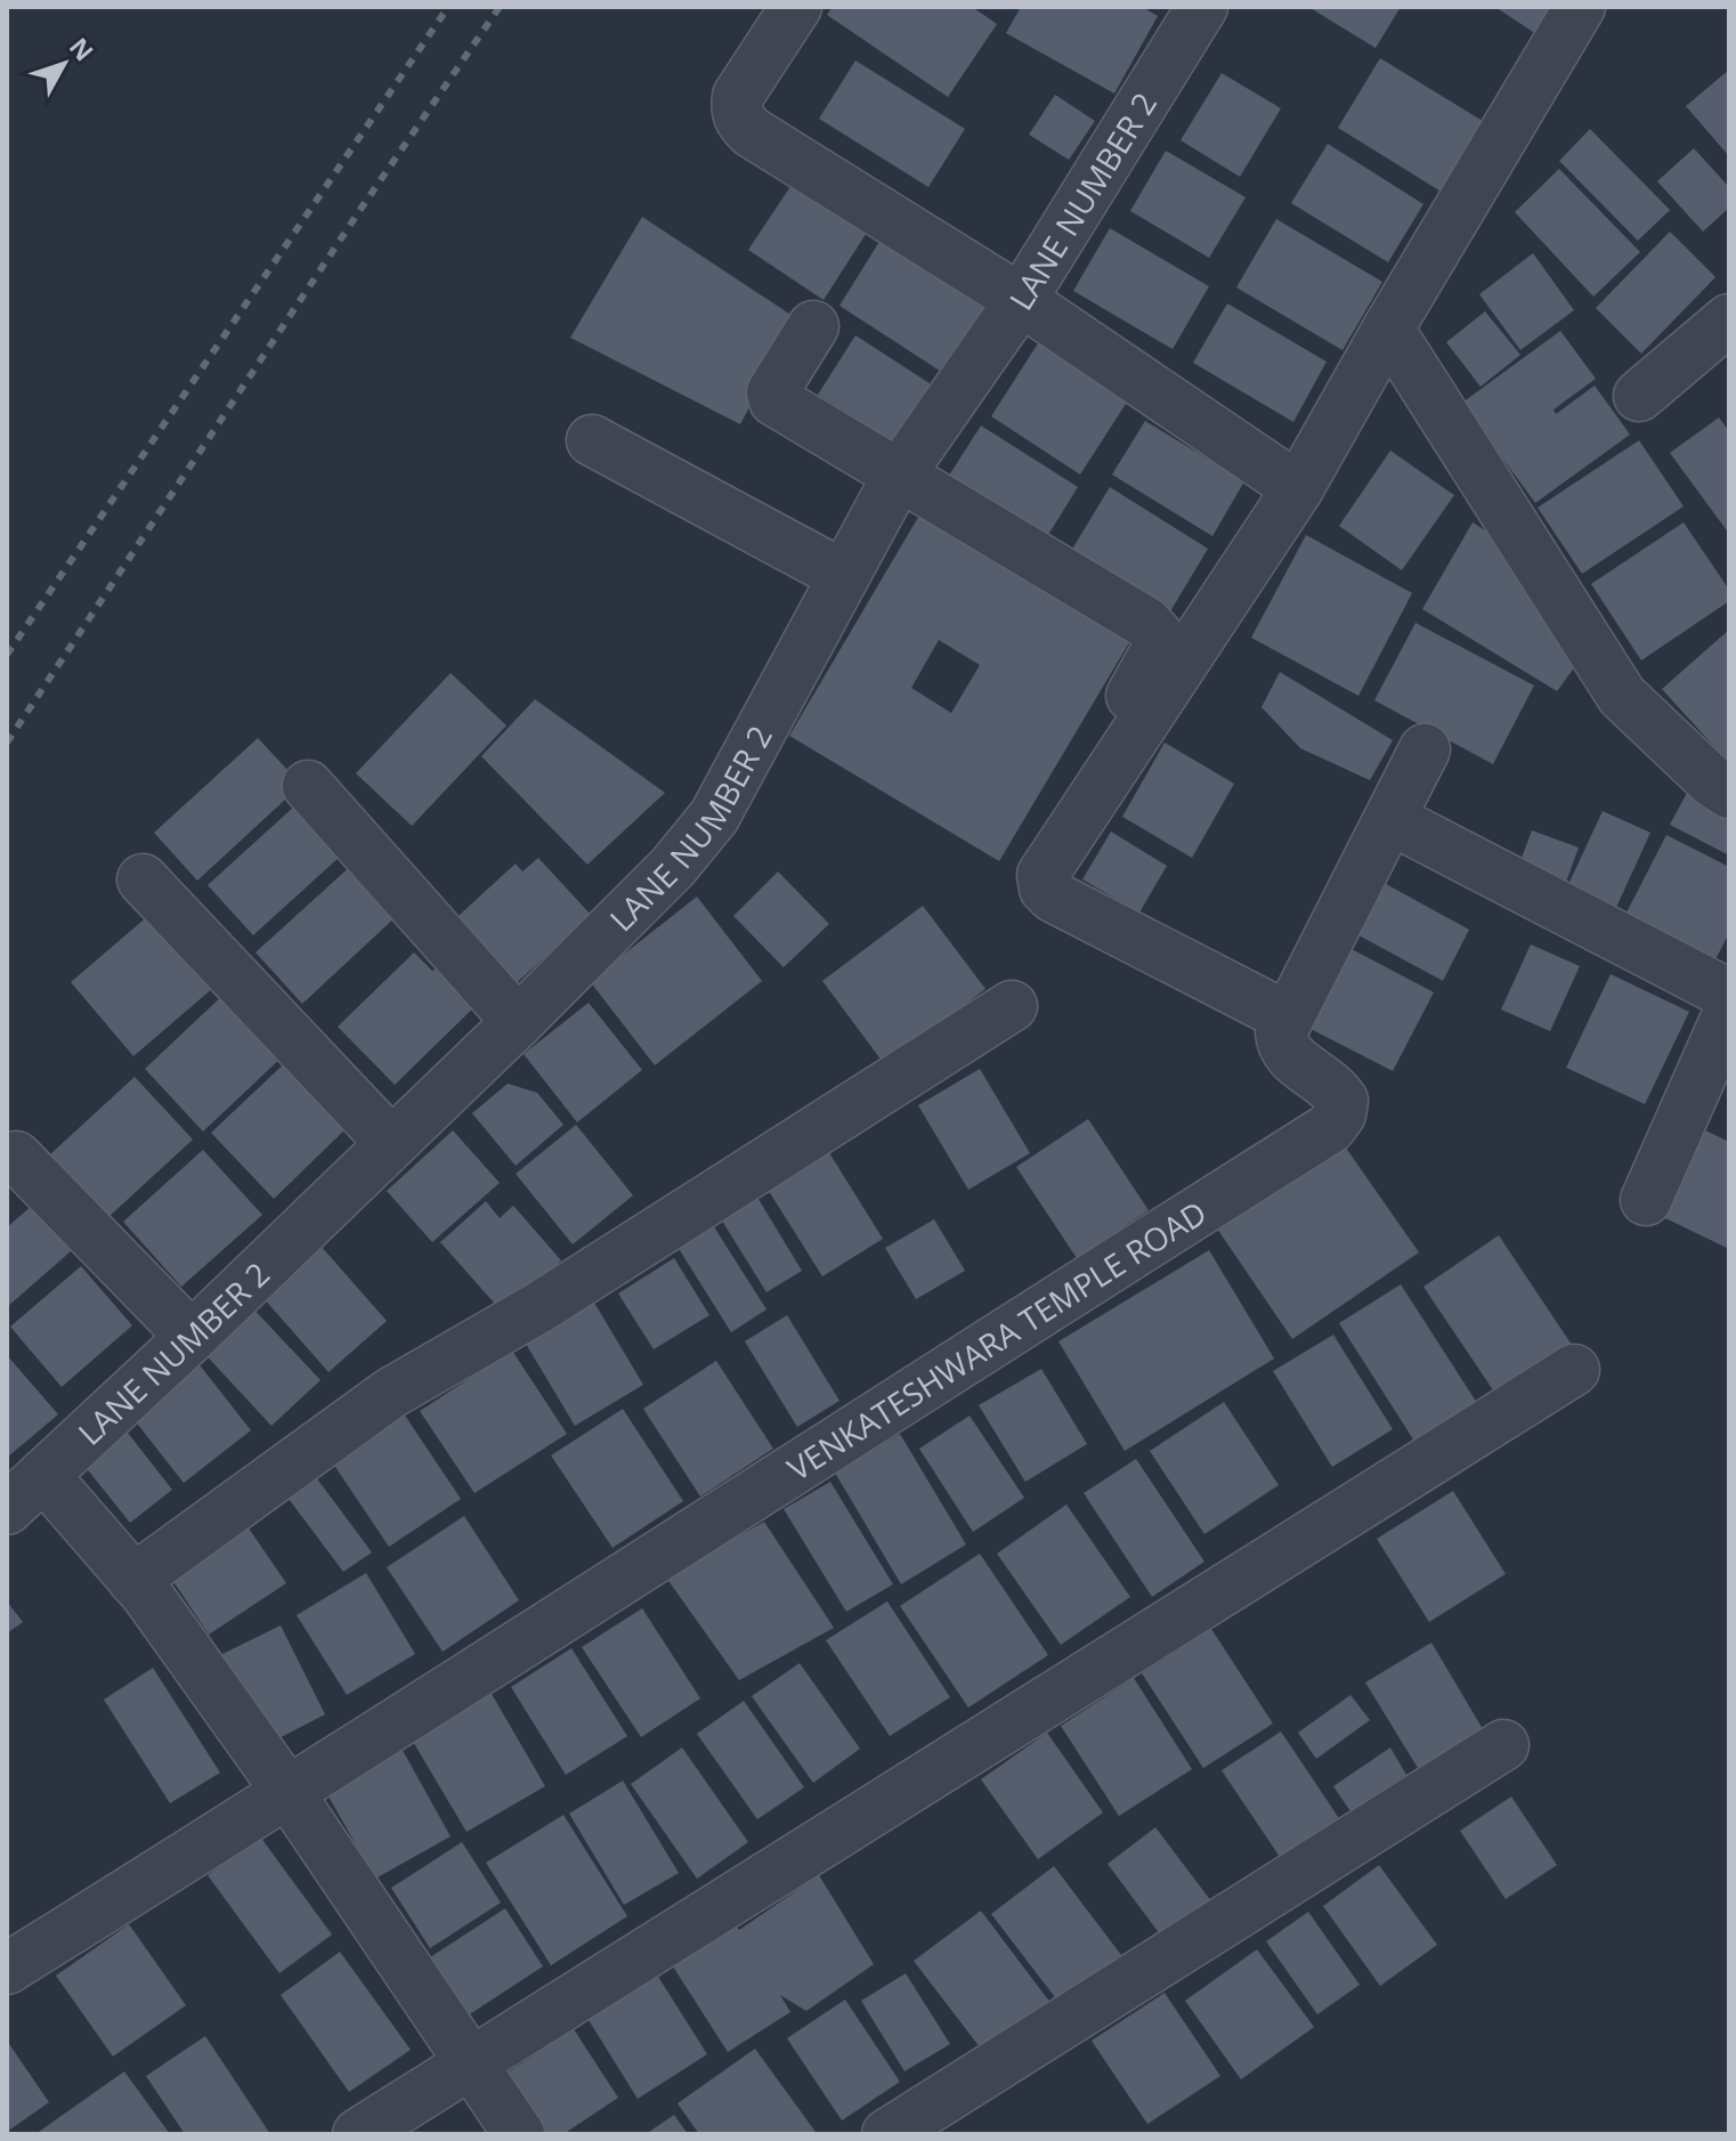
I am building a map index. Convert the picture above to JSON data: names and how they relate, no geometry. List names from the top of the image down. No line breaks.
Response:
{"streets":{"street":["LANE NUMBER 2","VENKATESHWARA TEMPLE ROAD"]},"north":"top right"}
